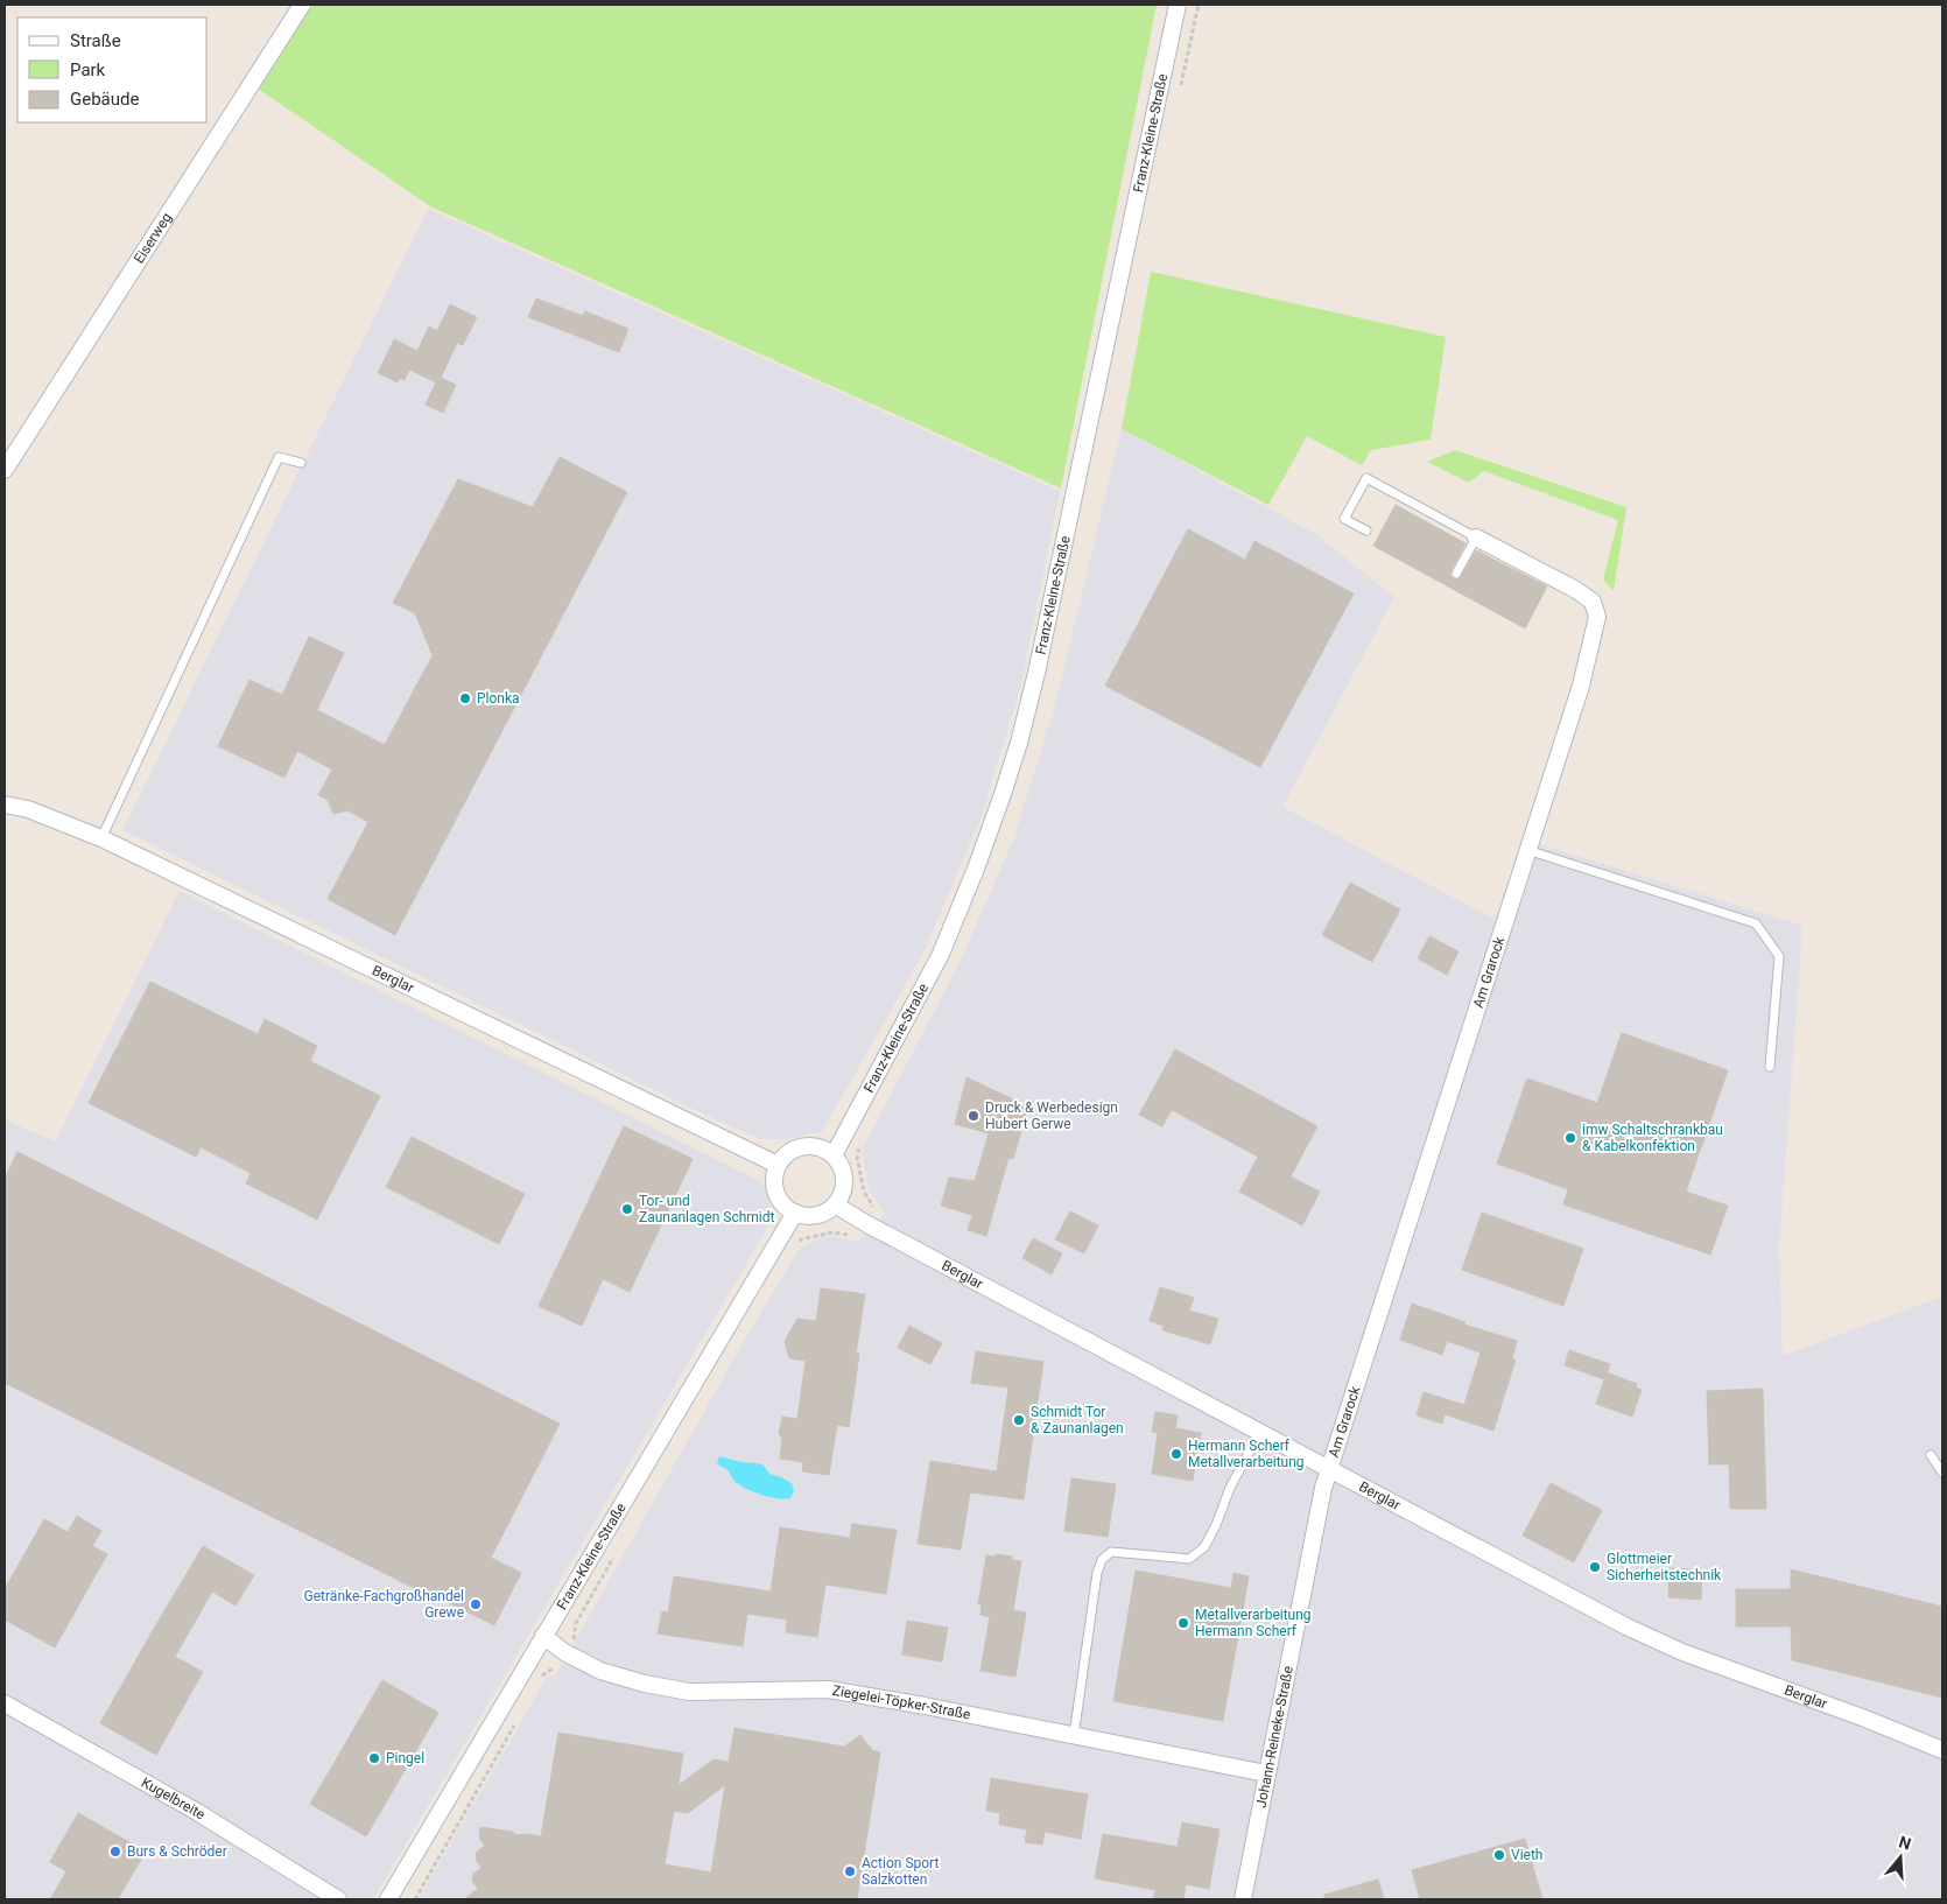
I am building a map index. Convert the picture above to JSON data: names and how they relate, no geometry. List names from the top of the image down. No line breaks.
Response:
{"streets":{"street":["Franz-Kleine-Straße","Eiserweg","Am Grarock","Berglar","Ziegelei-Töpker-Straße","Johann-Reineke-Straße","Kugelbreite"]},"crossings":[["Franz-Kleine-Straße","Berglar"],["Franz-Kleine-Straße","Ziegelei-Töpker-Straße"],["Am Grarock","Berglar"],["Am Grarock","Johann-Reineke-Straße"],["Berglar","Johann-Reineke-Straße"],["Ziegelei-Töpker-Straße","Johann-Reineke-Straße"]],"places":["Plonka","Druck & Werbedesign Hubert Gerwe","imw Schaltschrankbau & Kabelkonfektion","Tor- und Zaunanlagen Schmidt","Schmidt Tor & Zaunanlagen","Hermann Scherf Metallverarbeitung","Glottmeier Sicherheitstechnik","Getränke-Fachgroßhandel Grewe","Metallverarbeitung Hermann Scherf","Pingel","Burs & Schröder","Vieth","Action Sport Salzkotten"],"legend":["Straße","Park","Gebäude"],"north":"top"}
